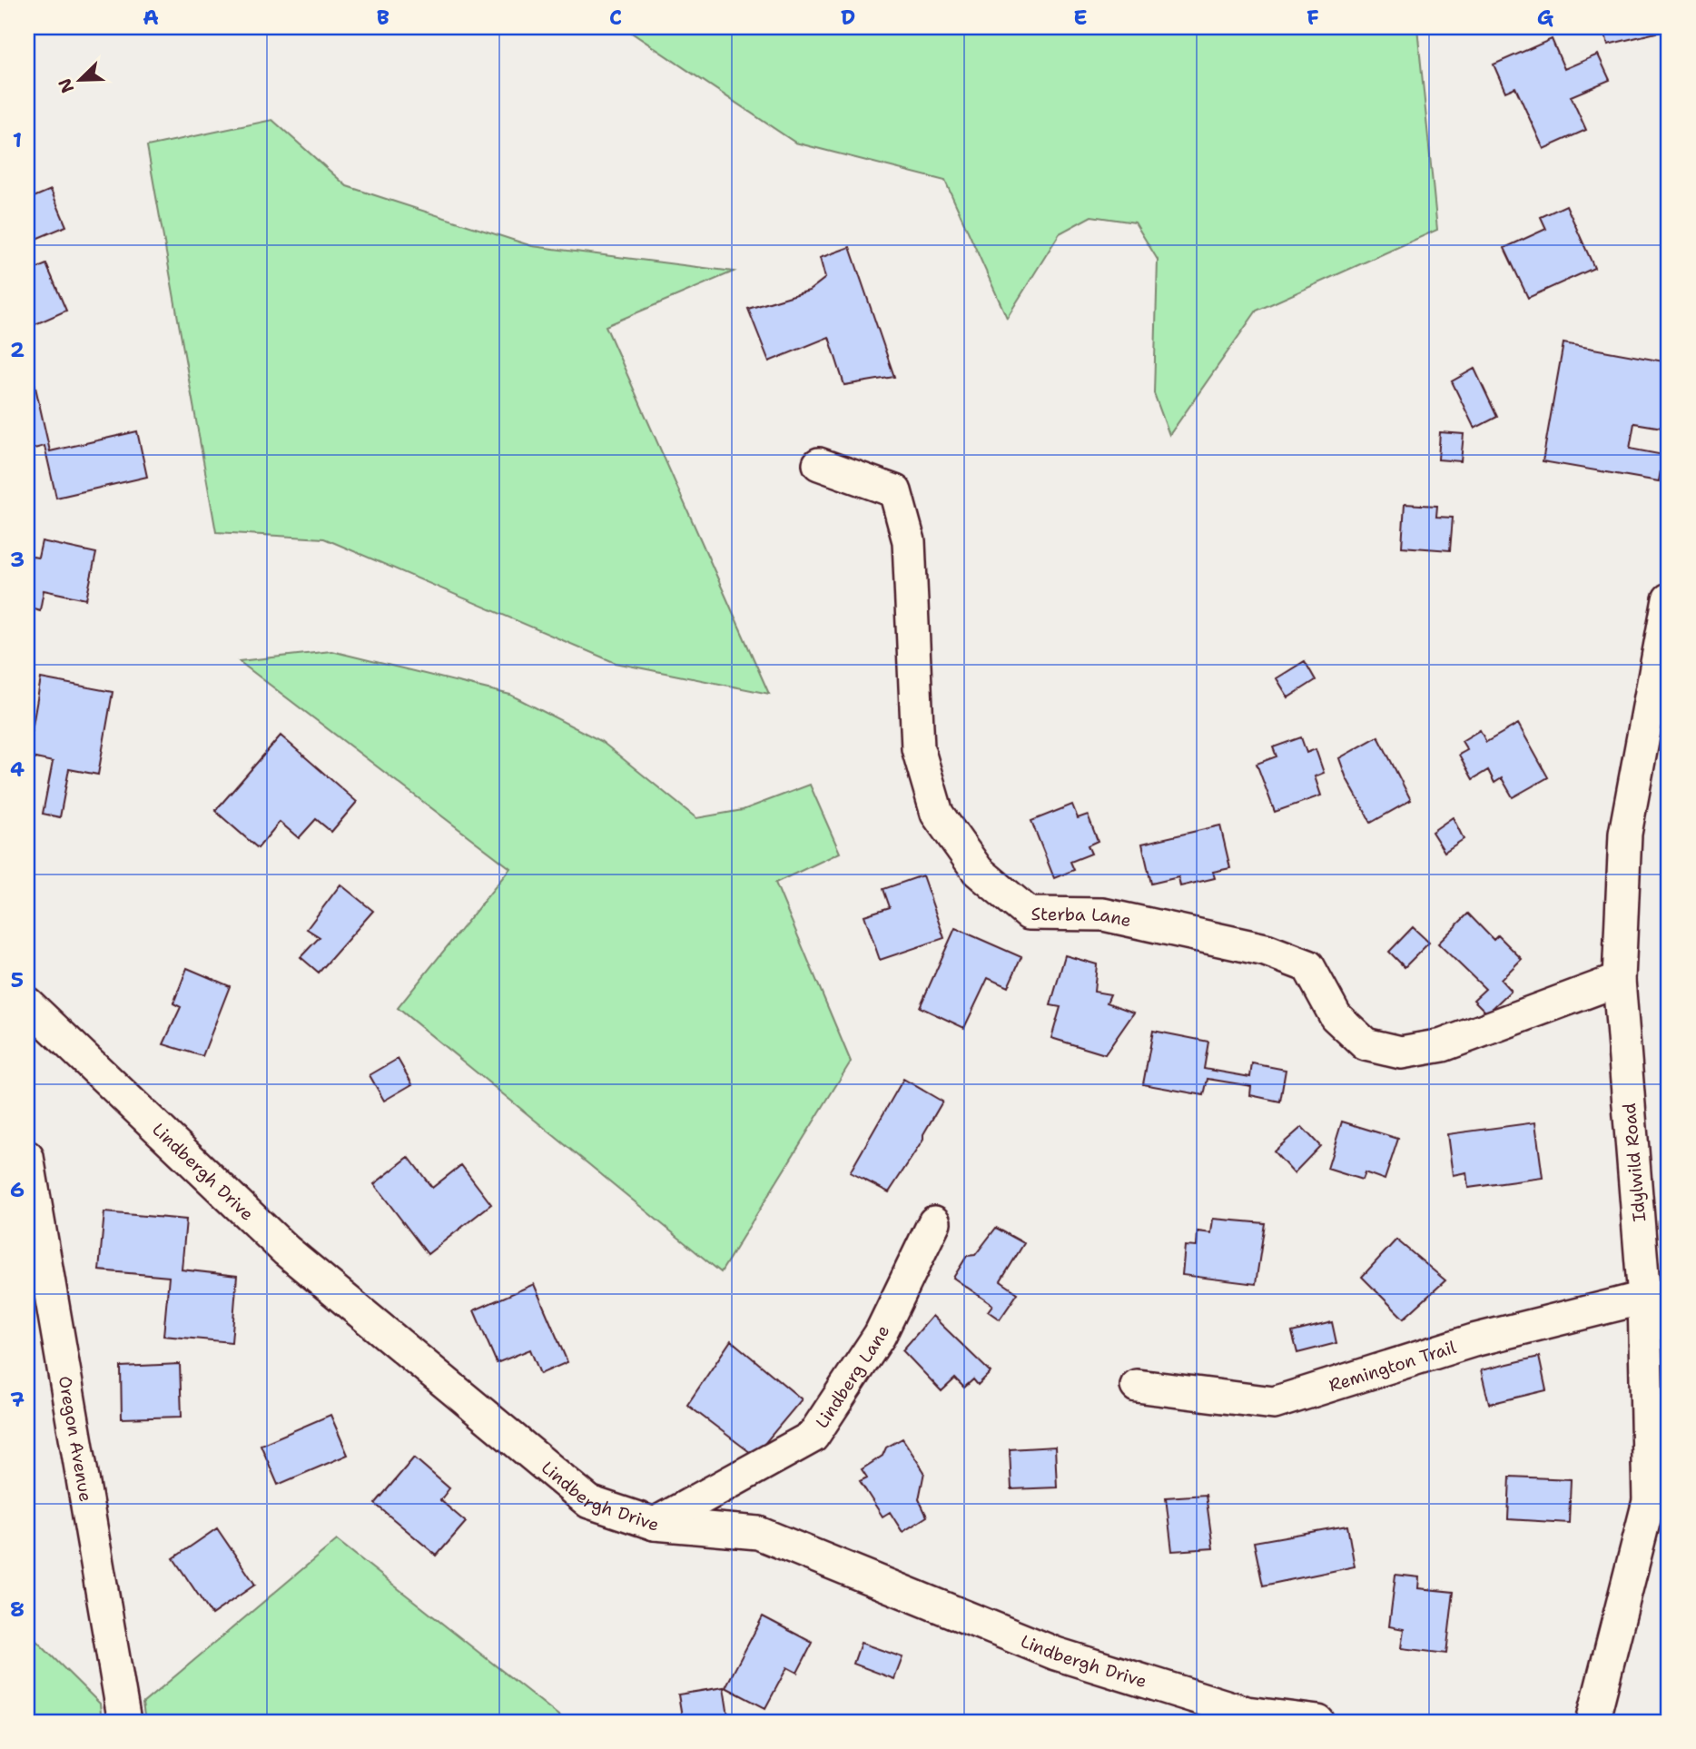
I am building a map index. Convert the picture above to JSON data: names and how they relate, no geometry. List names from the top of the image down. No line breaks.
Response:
{"streets":{"street":["Sterba Lane","Idylwild Road","Lindbergh Drive","Remington Trail","Lindberg Lane","Oregon Avenue"]},"crossings":[["Sterba Lane","Idylwild Road"],["Idylwild Road","Remington Trail"],["Lindbergh Drive","Lindberg Lane"]],"north":"bottom left","grid":{"columns":["A","B","C","D","E","F","G"],"rows":["1","2","3","4","5","6","7","8"]}}
